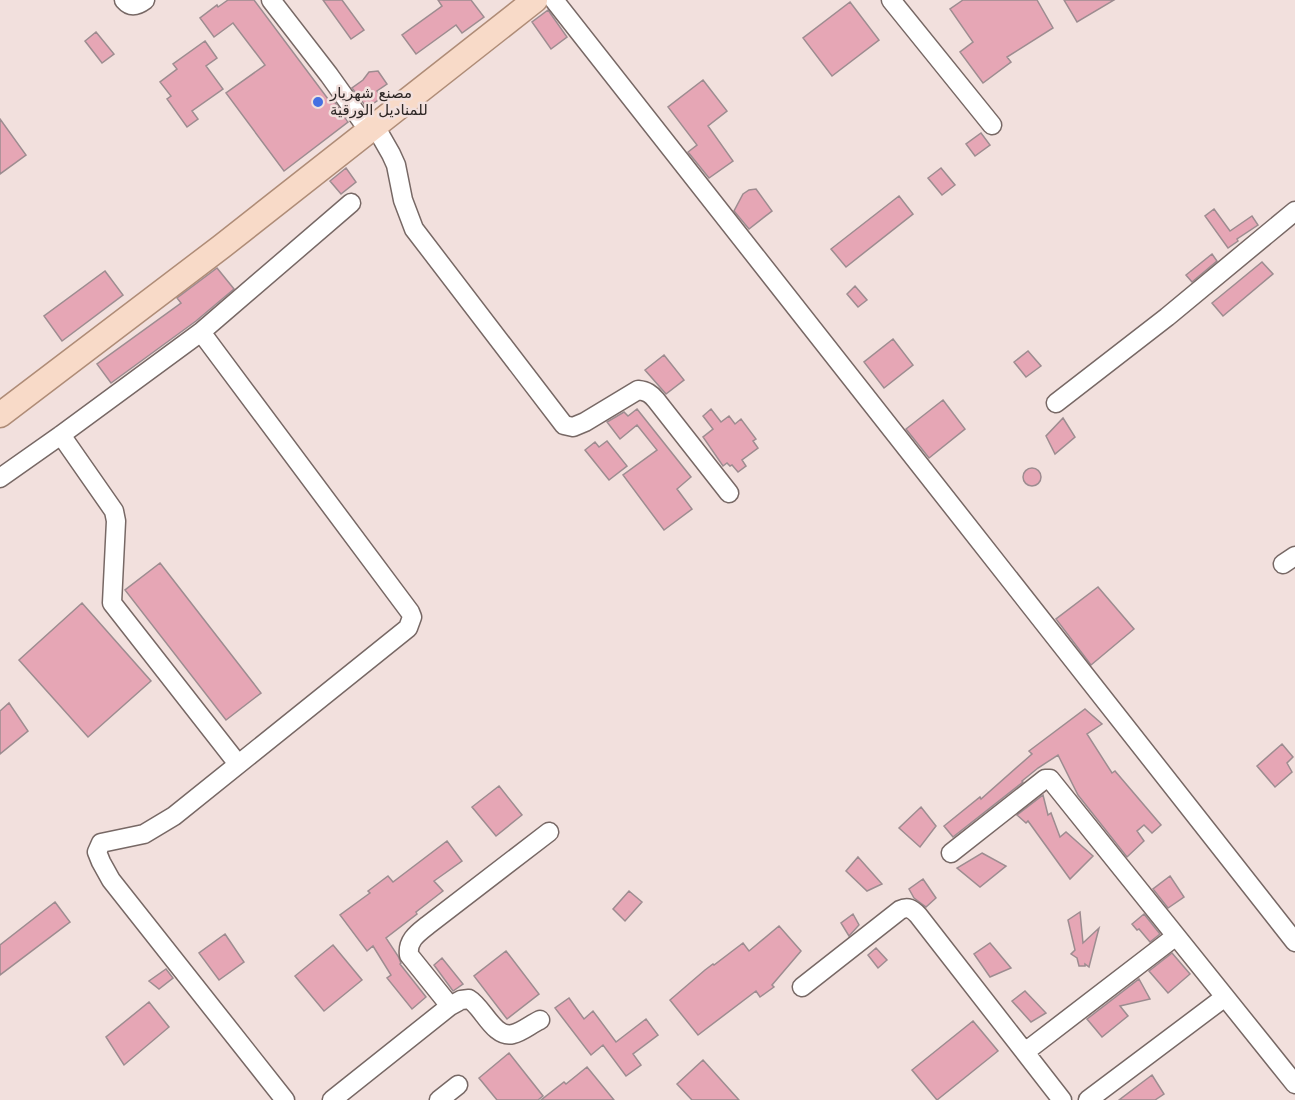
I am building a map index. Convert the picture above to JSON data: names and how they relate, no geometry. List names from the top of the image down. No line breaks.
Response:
{"places":["مصنع شهريار للمناديل الورقية"]}
